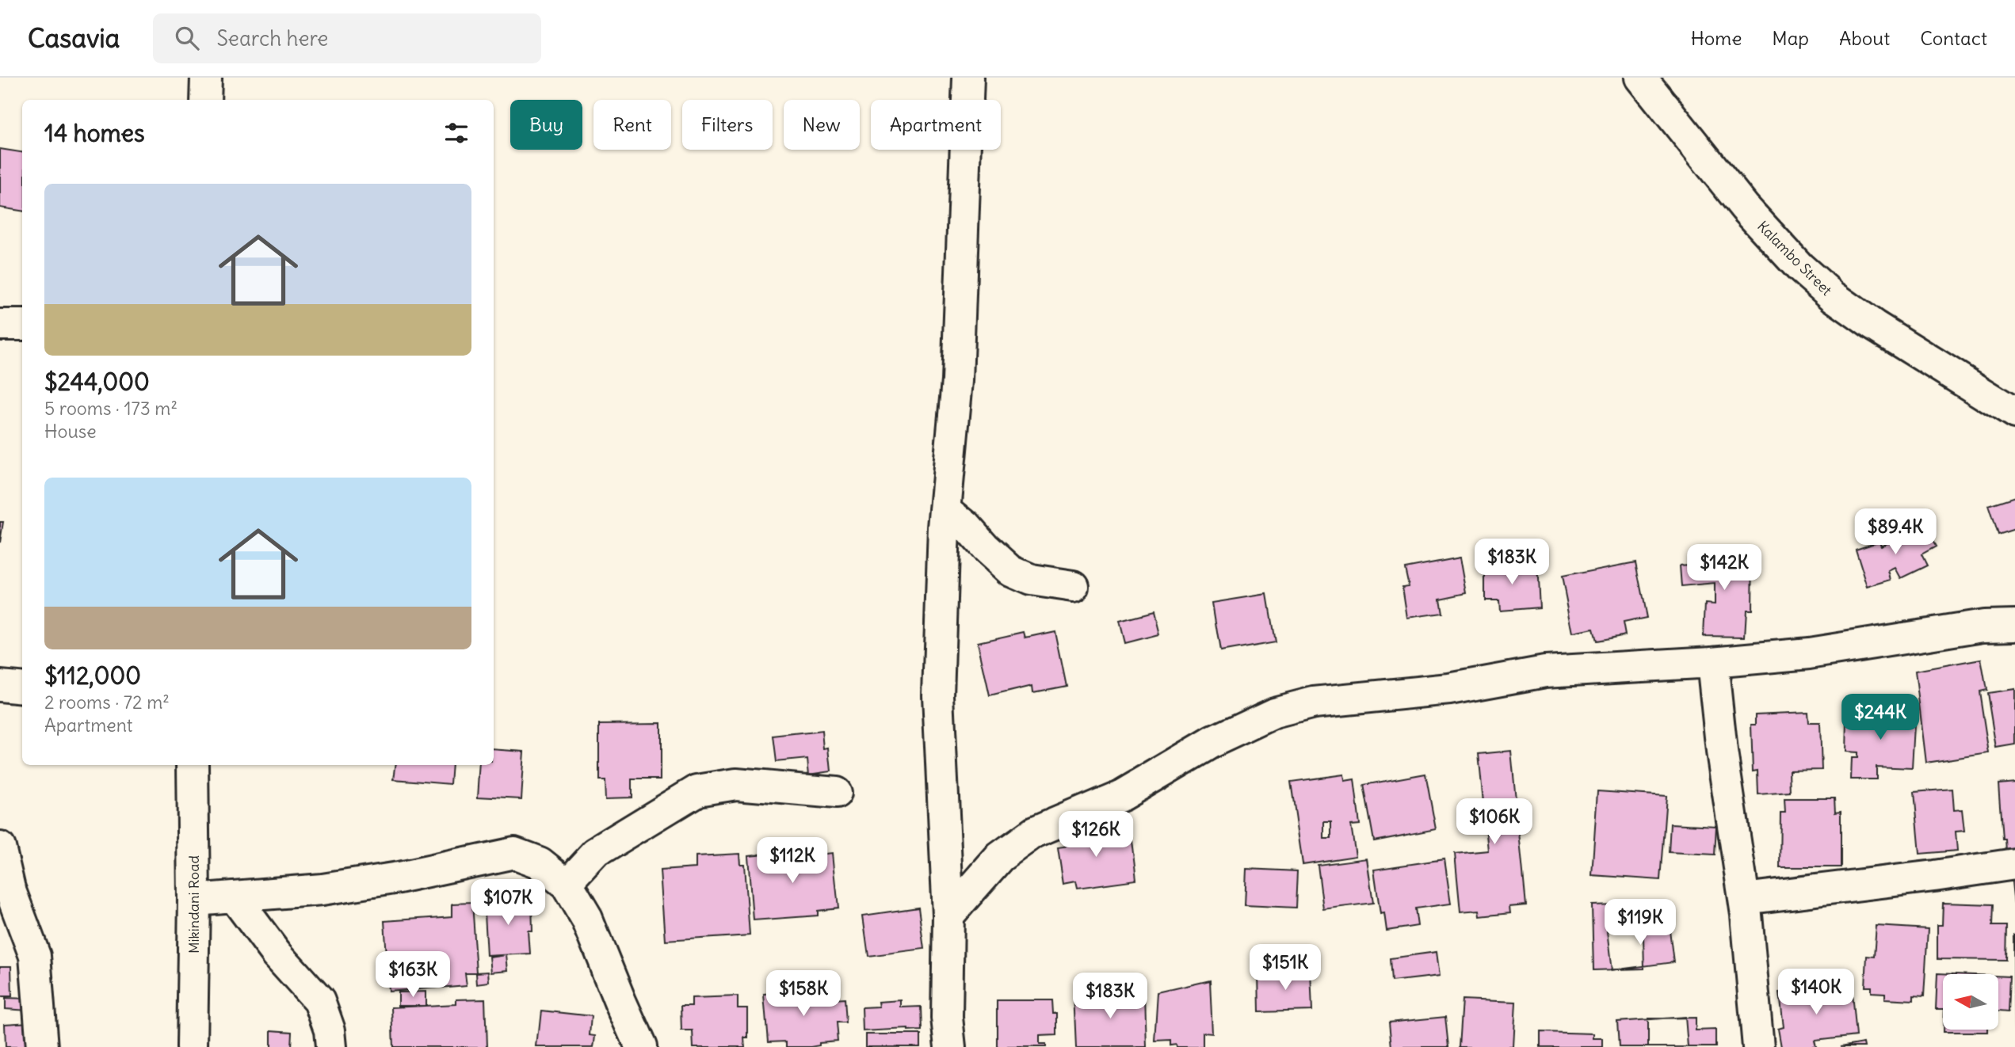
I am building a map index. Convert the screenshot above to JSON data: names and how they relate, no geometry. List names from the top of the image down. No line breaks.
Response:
{"streets":{"main road":["Kalambo Street","Mikindani Road"]},"north":"left","page":{"header":"Casavia","search":"Search here","nav":["Home","Map","About","Contact"],"chip":["Buy","Rent","Filters","New","Apartment"],"heading":"14 homes","list":[{"name":"$244,000","note":"5 rooms · 173 m² · House"},{"name":"$112,000","note":"2 rooms · 72 m² · Apartment"}],"price":["$89.4K","$183K","$142K","$244K","$106K","$126K","$112K","$107K","$119K","$151K","$163K","$140K","$158K","$183K"]}}
